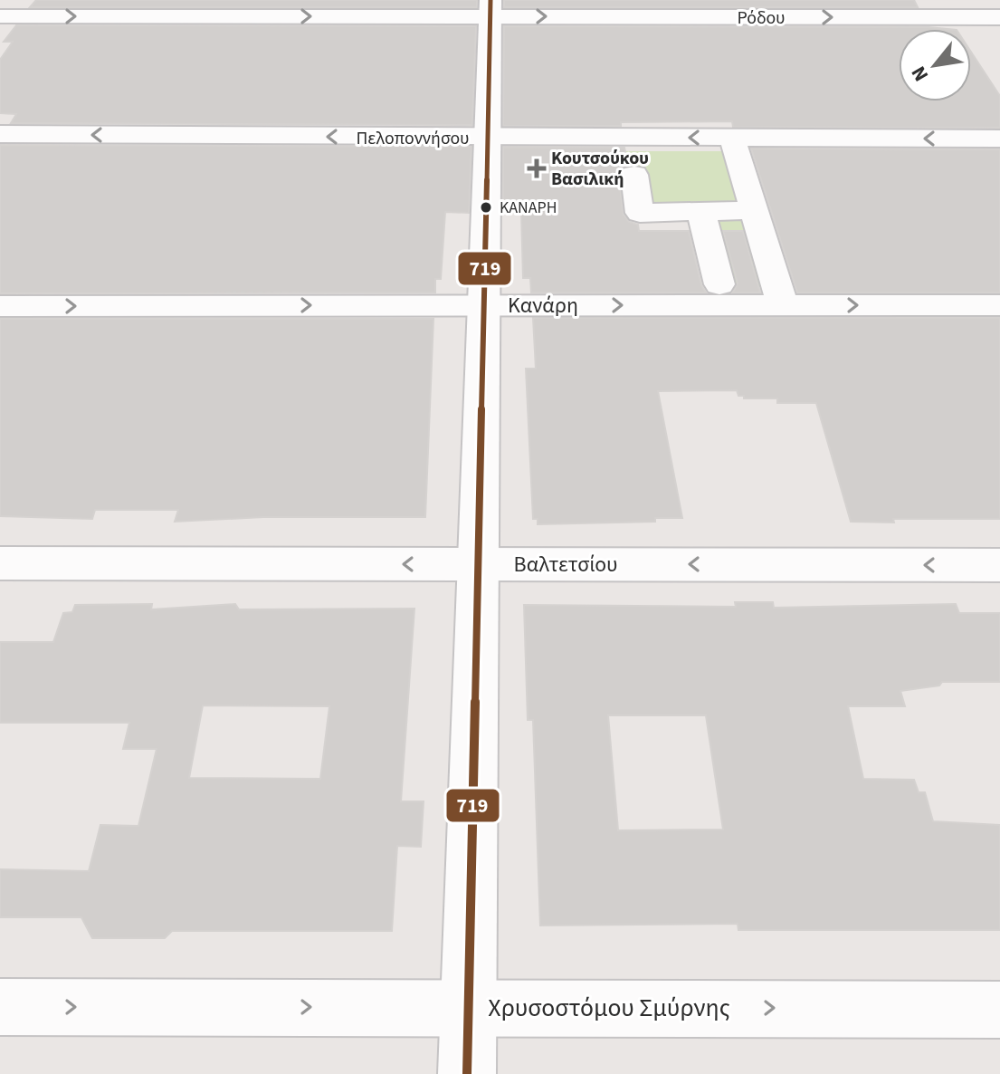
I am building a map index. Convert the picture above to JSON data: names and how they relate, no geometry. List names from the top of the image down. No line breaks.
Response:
{"streets":{"street":["Ρόδου","Πελοποννήσου","Κανάρη","Βαλτετσίου","Χρυσοστόμου Σμύρνης"]},"one_way":["Ρόδου","Πελοποννήσου","Κανάρη","Βαλτετσίου","Χρυσοστόμου Σμύρνης"],"places":{"health":["Κουτσούκου Βασιλική"],"other":["ΚΑΝΑΡΗ"]},"lines":["transit line 719"],"north":"bottom left"}
